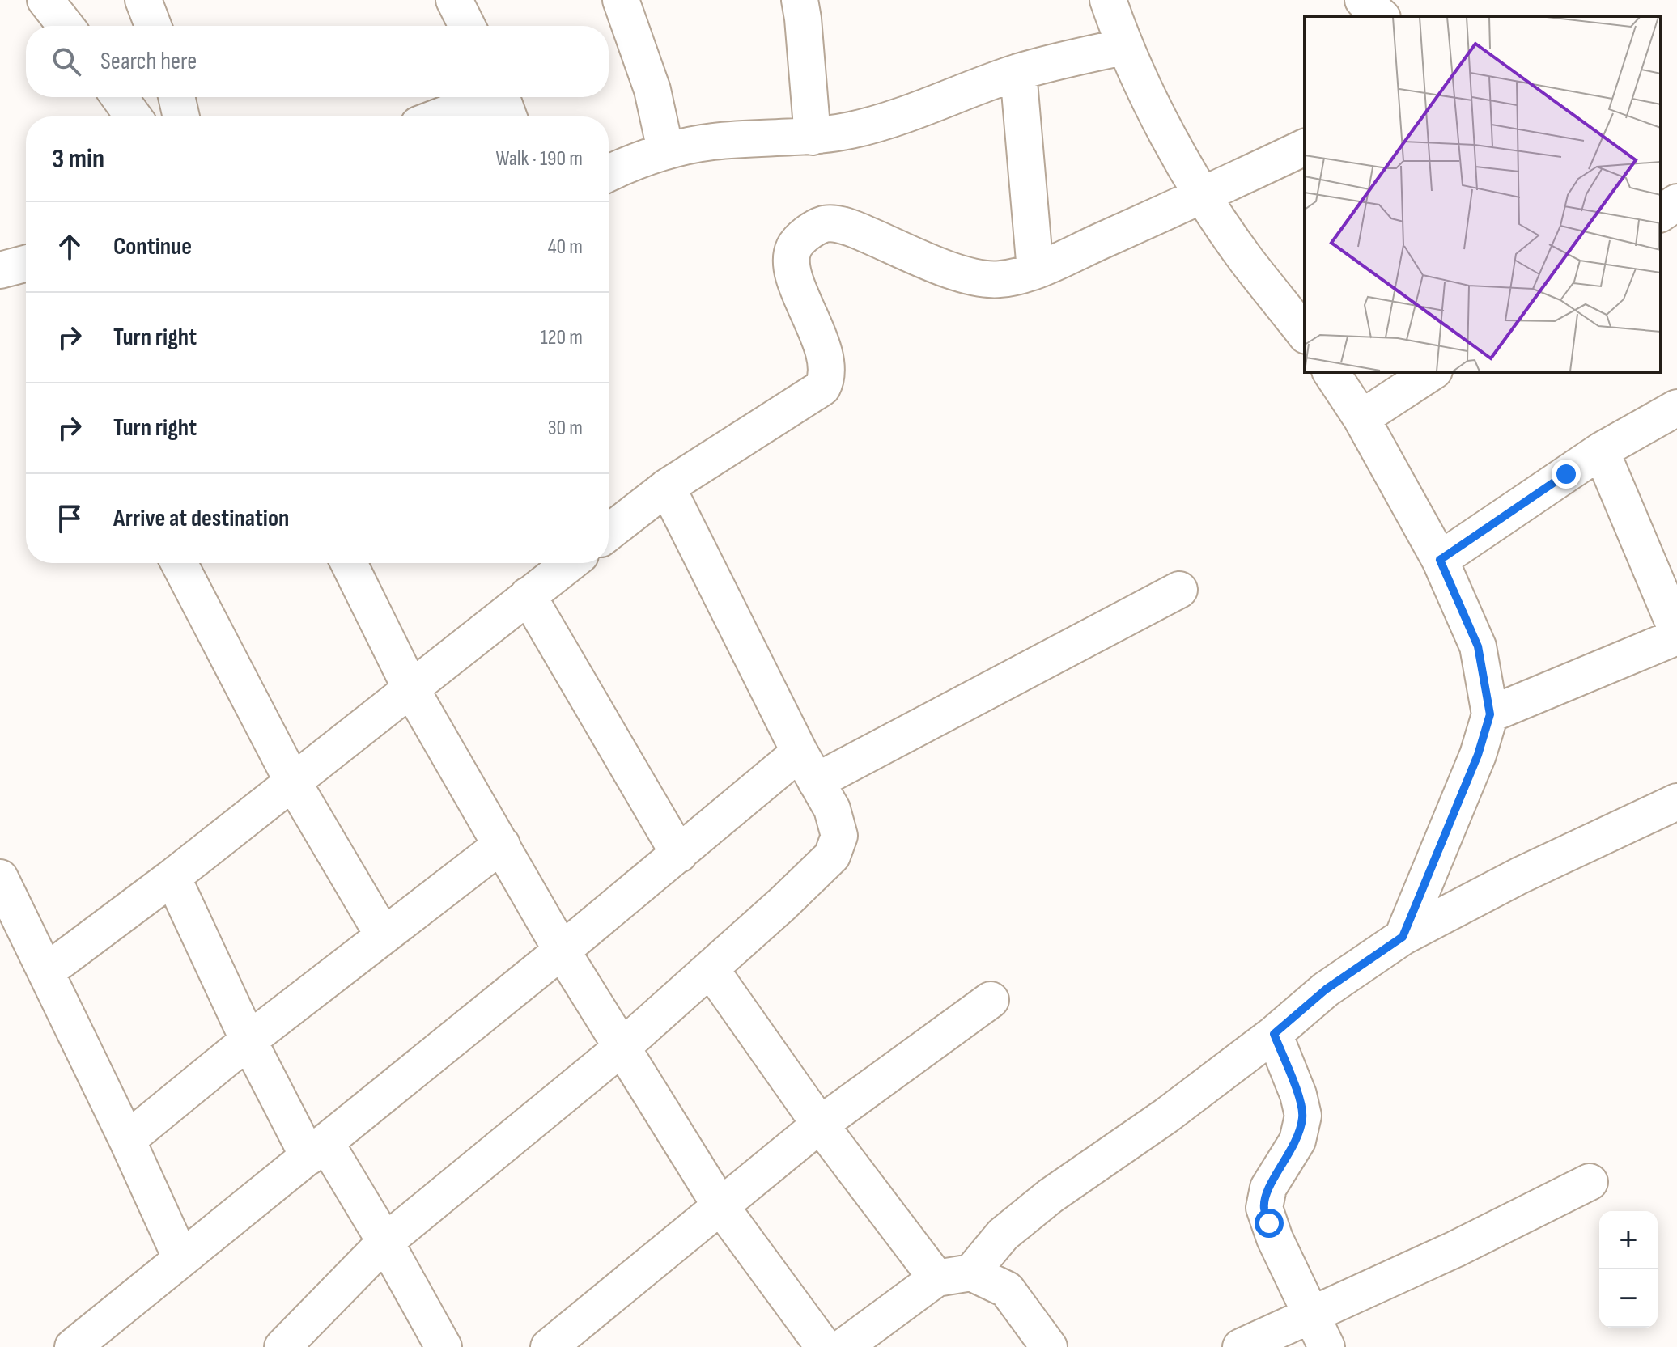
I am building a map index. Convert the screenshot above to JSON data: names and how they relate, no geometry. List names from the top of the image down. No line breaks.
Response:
{"page":{"search":"Search here","heading":["3 min","Walk · 190 m"],"list":[["Continue","40 m"],["Turn right","120 m"],["Turn right","30 m"],"Arrive at destination"],"map_buttons":["+","−"]}}
